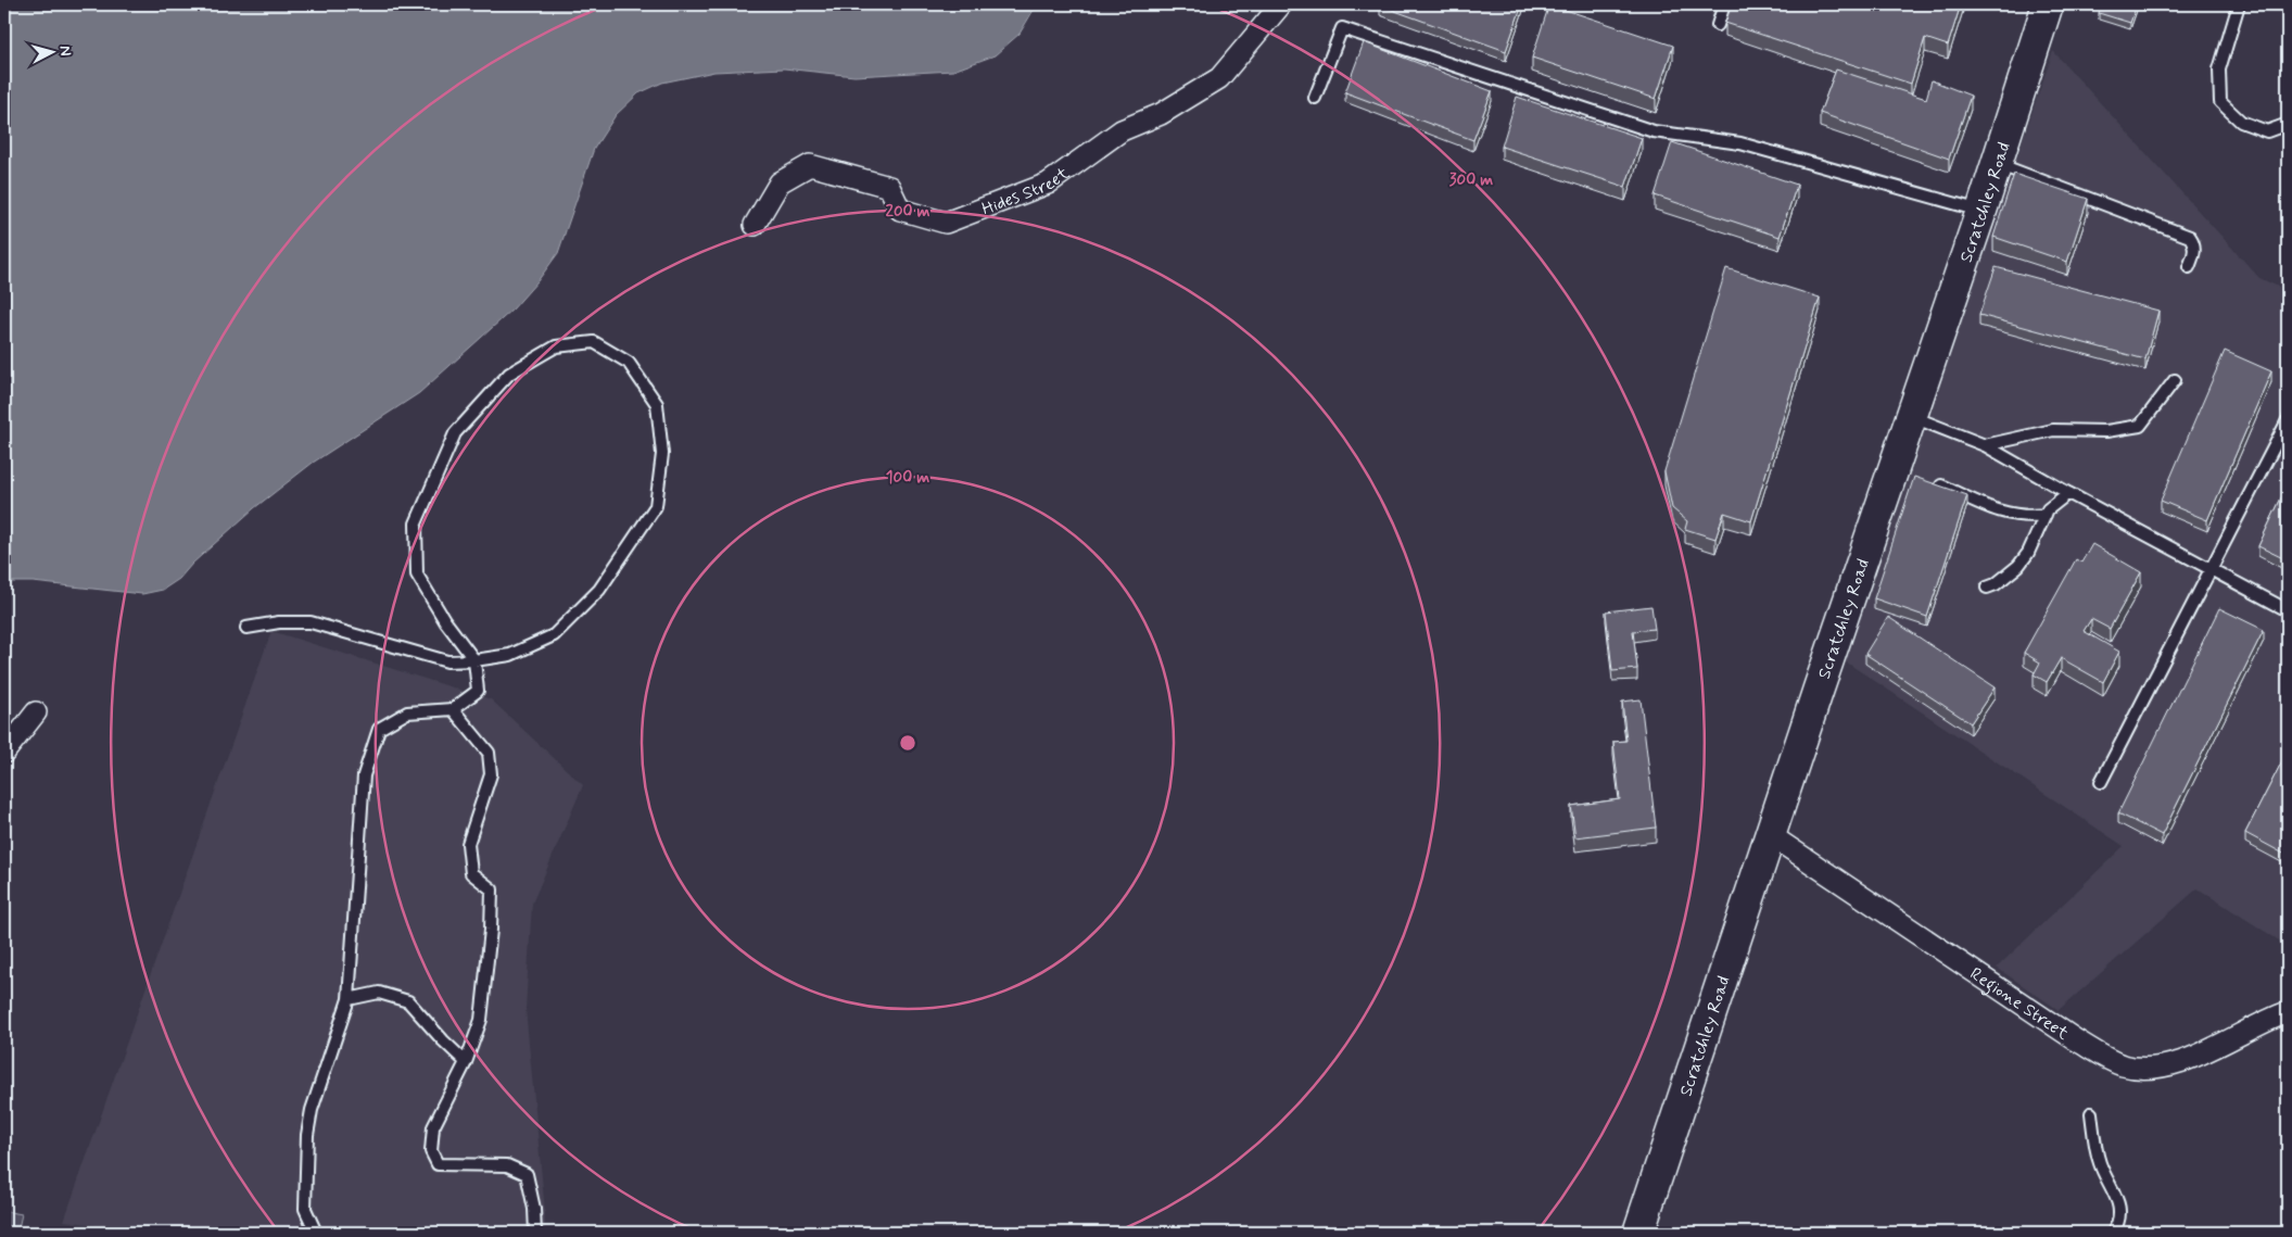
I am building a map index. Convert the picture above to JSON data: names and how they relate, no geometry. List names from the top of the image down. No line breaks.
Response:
{"streets":{"main road":["Scratchley Road"],"street":["Hides Street","Regione Street"]},"crossings":[["Scratchley Road","Regione Street"]],"north":"right","rings":["300 m","200 m","100 m"]}
